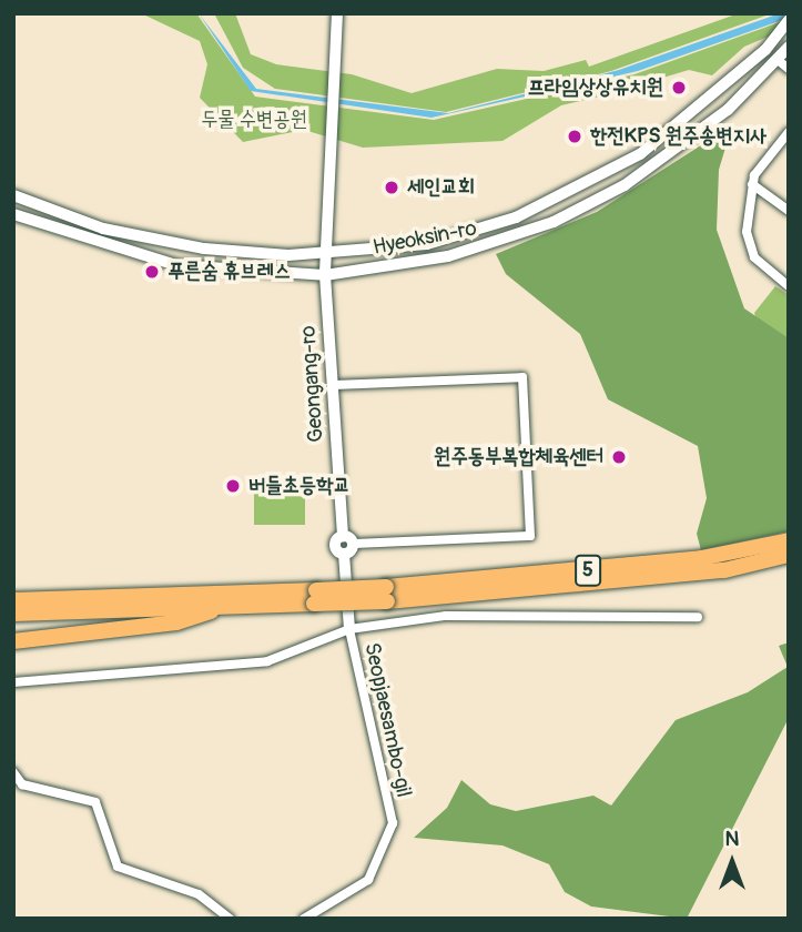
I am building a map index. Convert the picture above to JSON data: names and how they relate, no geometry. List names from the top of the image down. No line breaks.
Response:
{"streets":{"highway":["5"],"street":["Hyeoksin-ro","Geongang-ro","Seopjaesambo-gil"]},"crossings":[["Hyeoksin-ro","Geongang-ro"]],"parks":["두물 수변공원"],"places":["프라임상상유치원","한전KPS 원주송변지사","세인교회","푸른숨 휴브레스","원주동부복합체육센터","버들초등학교"],"north":"top"}
